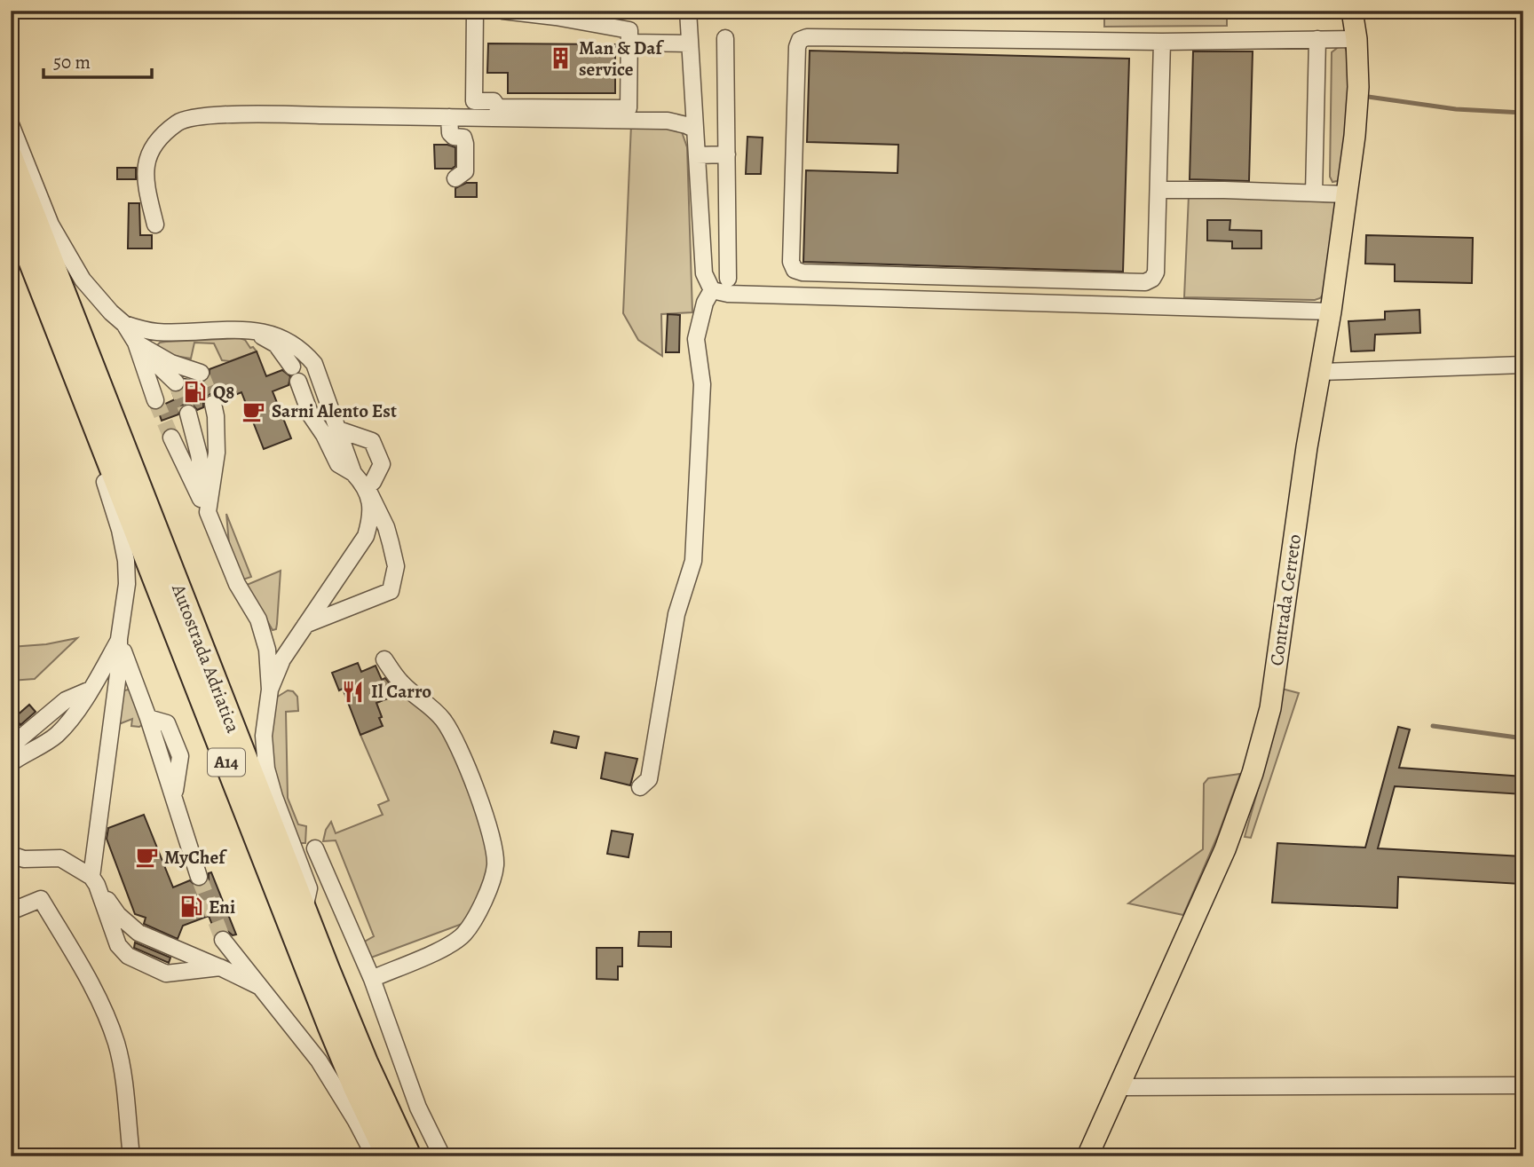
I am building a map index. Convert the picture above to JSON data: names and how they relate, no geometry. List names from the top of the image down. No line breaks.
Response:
{"streets":{"highway":["Autostrada Adriatica","A14"],"main road":["Contrada Cerreto"]},"places":{"building":["Man & Daf service"],"fuel station":["Q8","Eni"],"cafe":["Sarni Alento Est","MyChef"],"restaurant":["Il Carro"]},"scale_bar":"50 m"}
